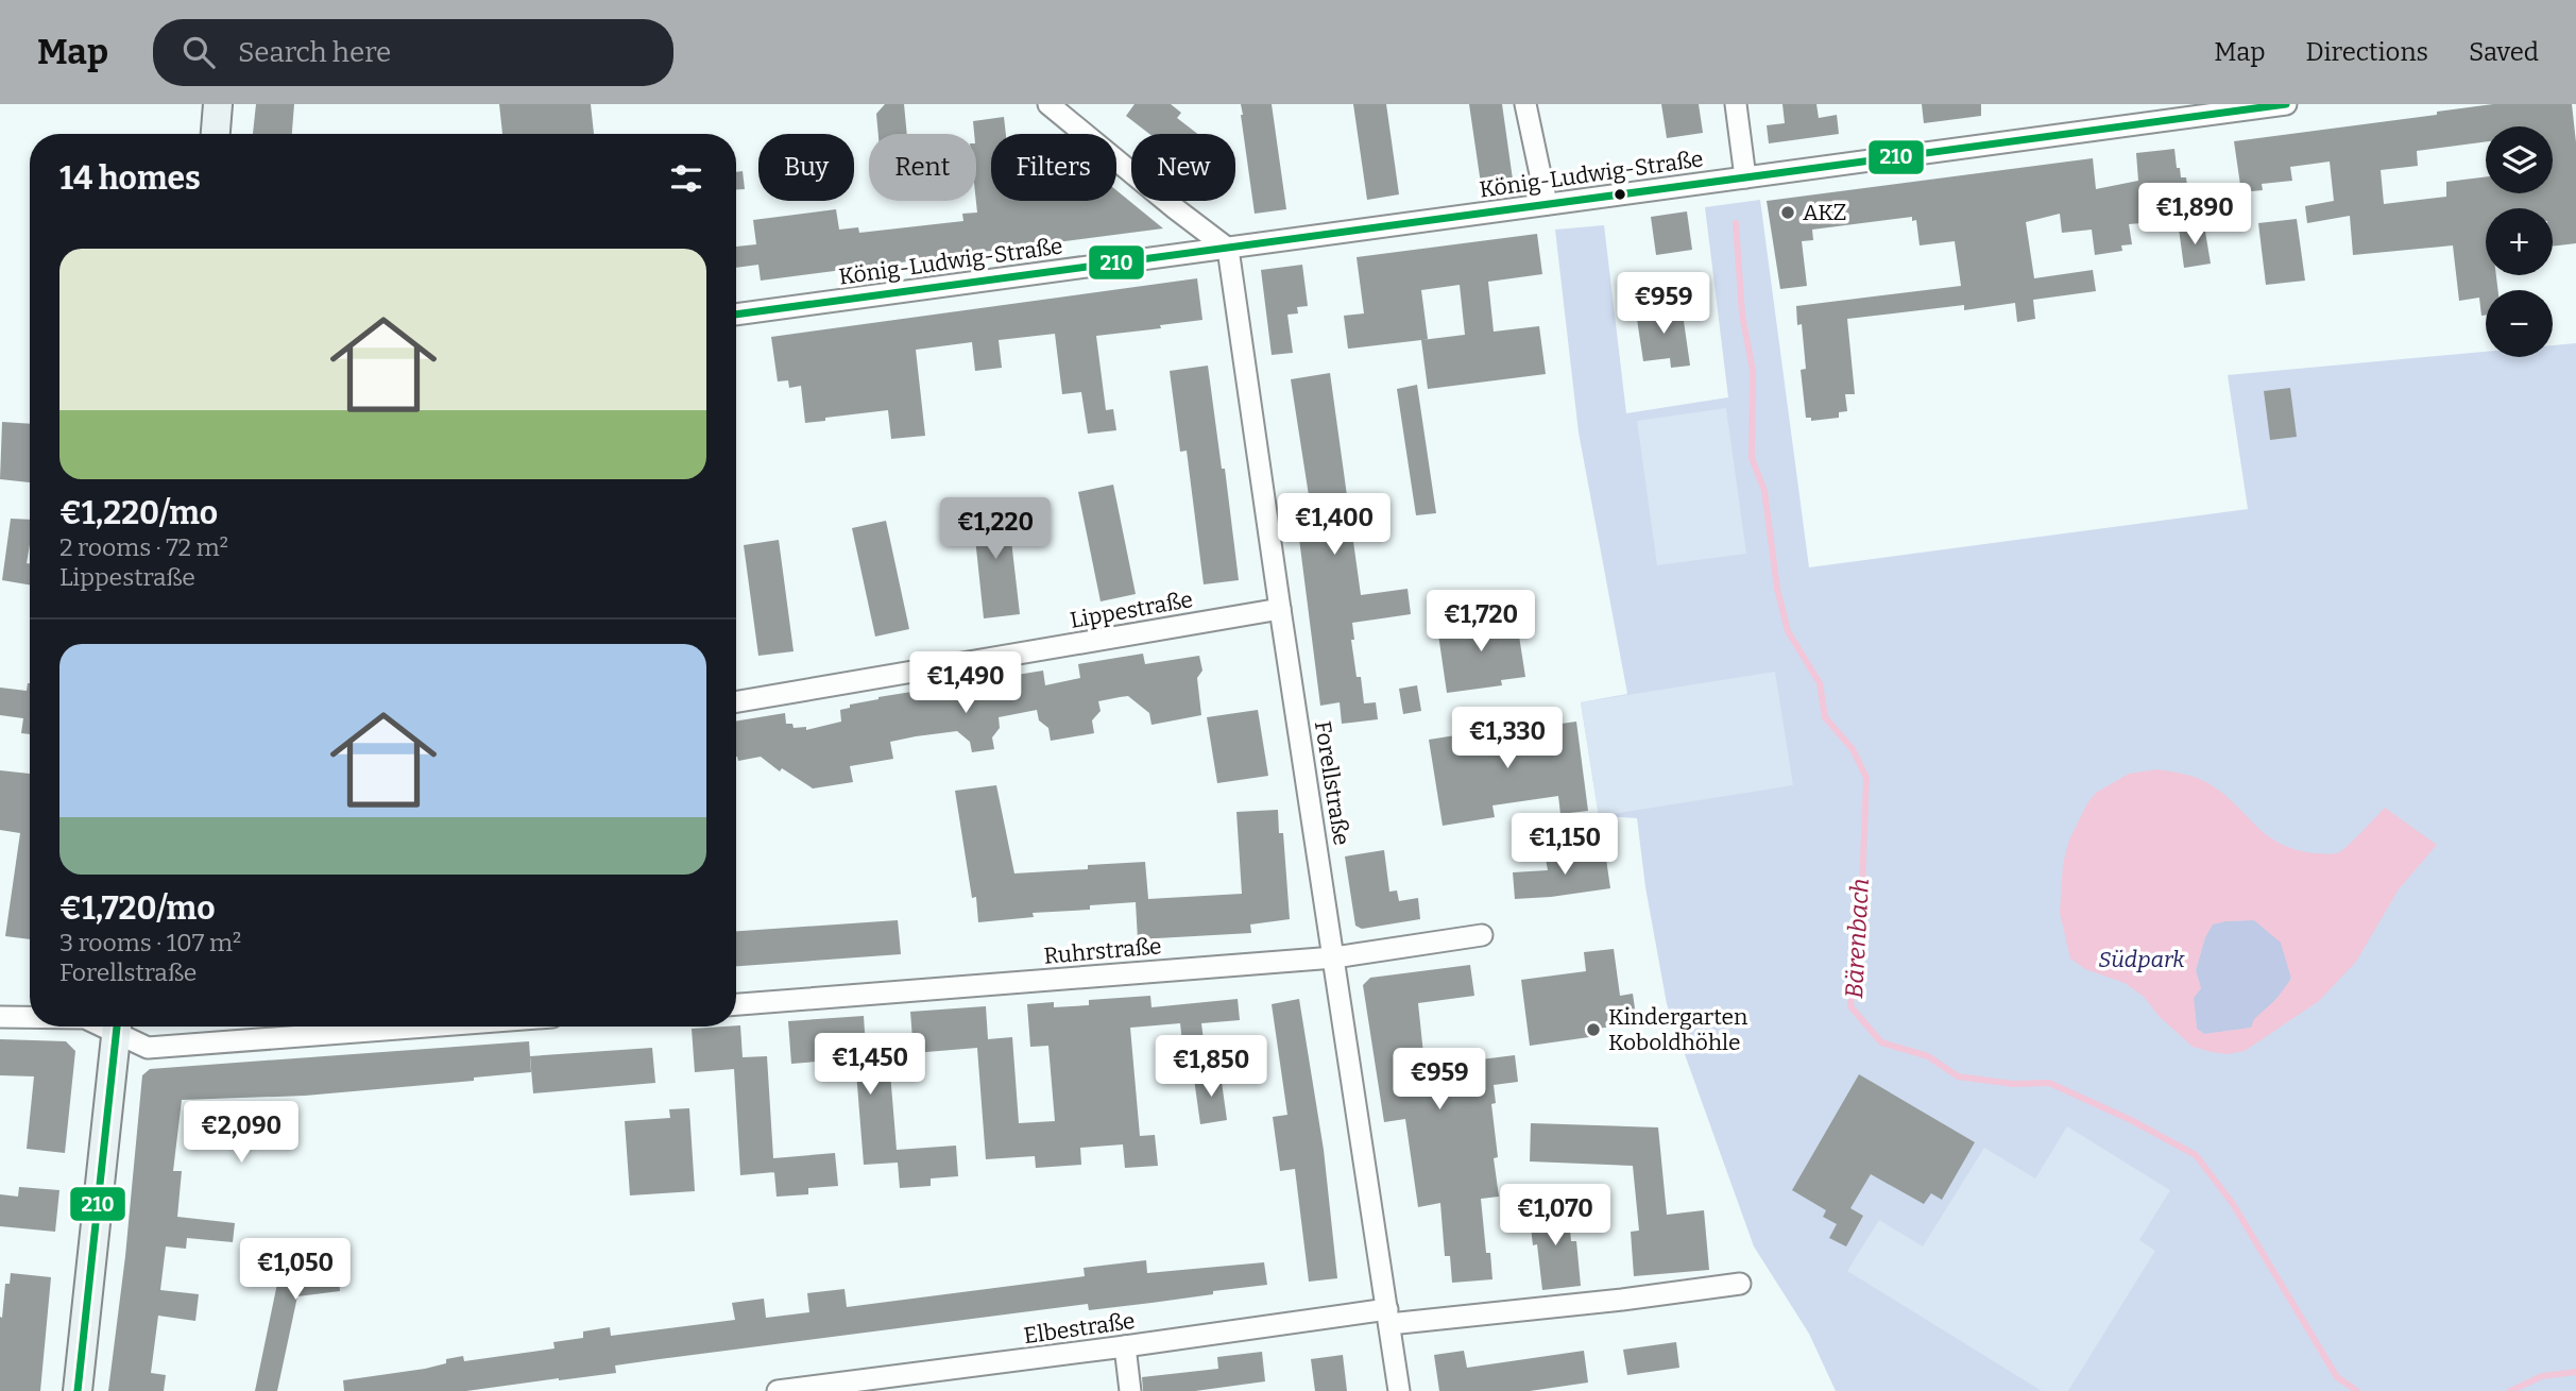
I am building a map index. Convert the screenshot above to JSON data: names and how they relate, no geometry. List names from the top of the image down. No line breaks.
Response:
{"streets":{"street":["König-Ludwig-Straße","Lippestraße","Forellstraße","Ruhrstraße","Elbestraße"]},"crossings":[["König-Ludwig-Straße","Forellstraße"],["Lippestraße","Forellstraße"],["Forellstraße","Ruhrstraße"],["Forellstraße","Elbestraße"]],"water":["Bärenbach"],"parks":["Südpark"],"places":["AKZ","Kindergarten Koboldhöhle"],"lines":["transit line 210"],"page":{"header":"Map","search":"Search here","nav":["Map","Directions","Saved"],"map_buttons":["+","−"],"chip":["Buy","Rent","Filters","New"],"heading":"14 homes","price":["€1,890","€959","€1,400","€1,220","€1,720","€1,490","€1,330","€1,150","€1,450","€1,850","€959","€2,090","€1,070","€1,050"],"list":[{"name":"€1,220/mo","note":"2 rooms · 72 m² · Lippestraße"},{"name":"€1,720/mo","note":"3 rooms · 107 m² · Forellstraße"}]}}
